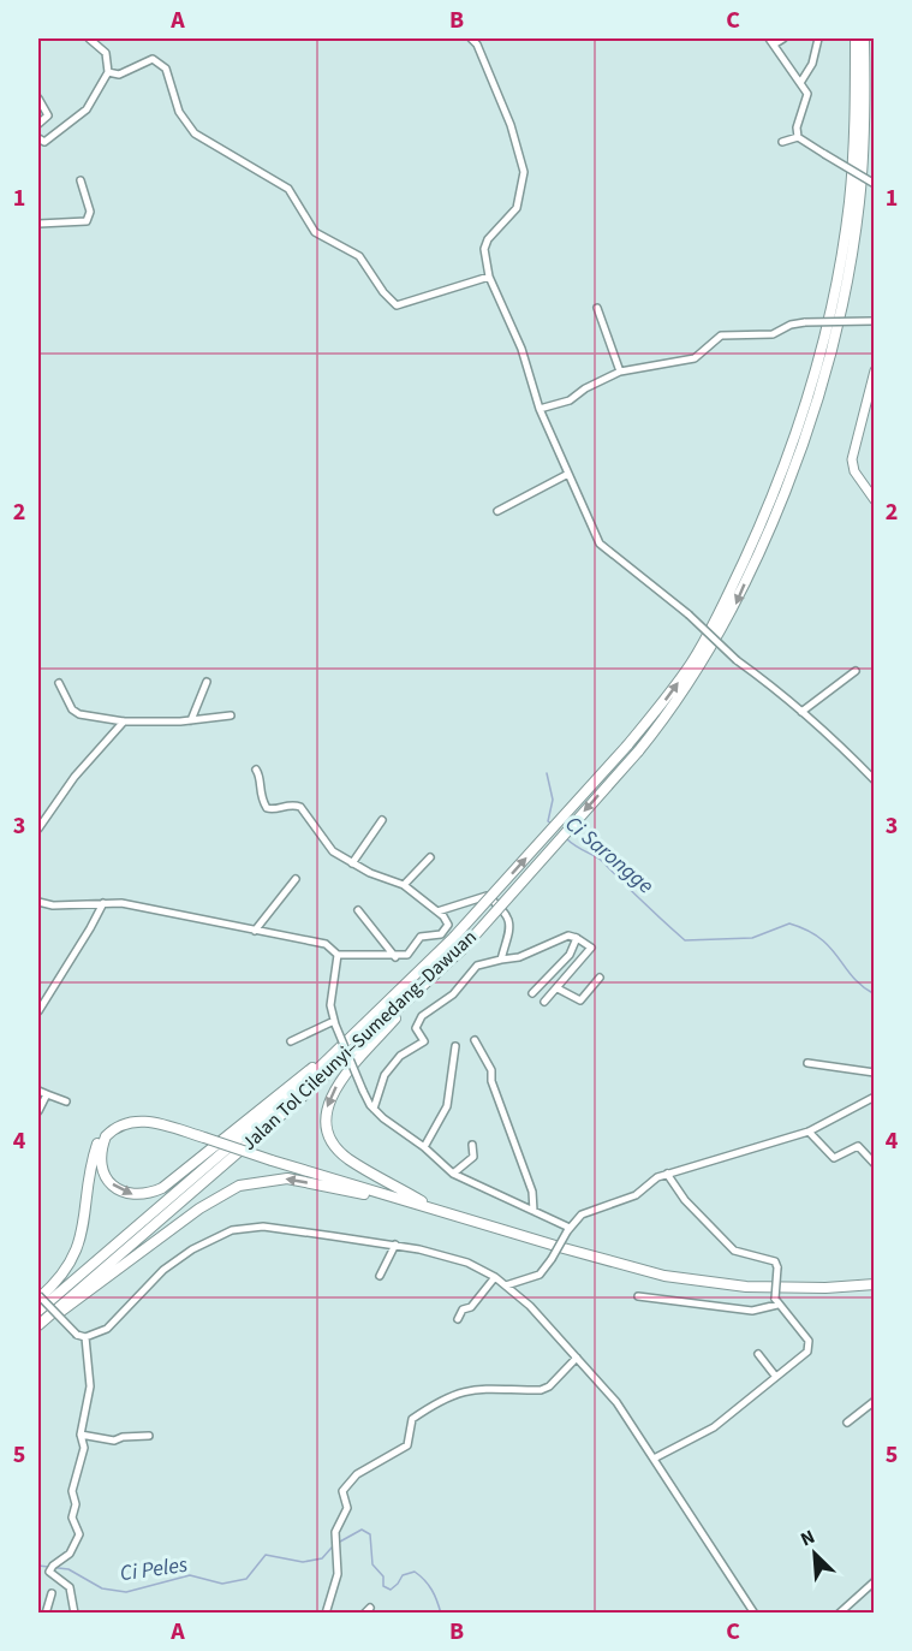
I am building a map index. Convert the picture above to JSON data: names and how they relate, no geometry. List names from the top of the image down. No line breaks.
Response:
{"streets":{"highway":["Jalan Tol Cileunyi–Sumedang–Dawuan"]},"water":["Ci Sarongge","Ci Peles"],"north":"top left","grid":{"columns":["A","B","C"],"rows":["1","2","3","4","5"]}}
